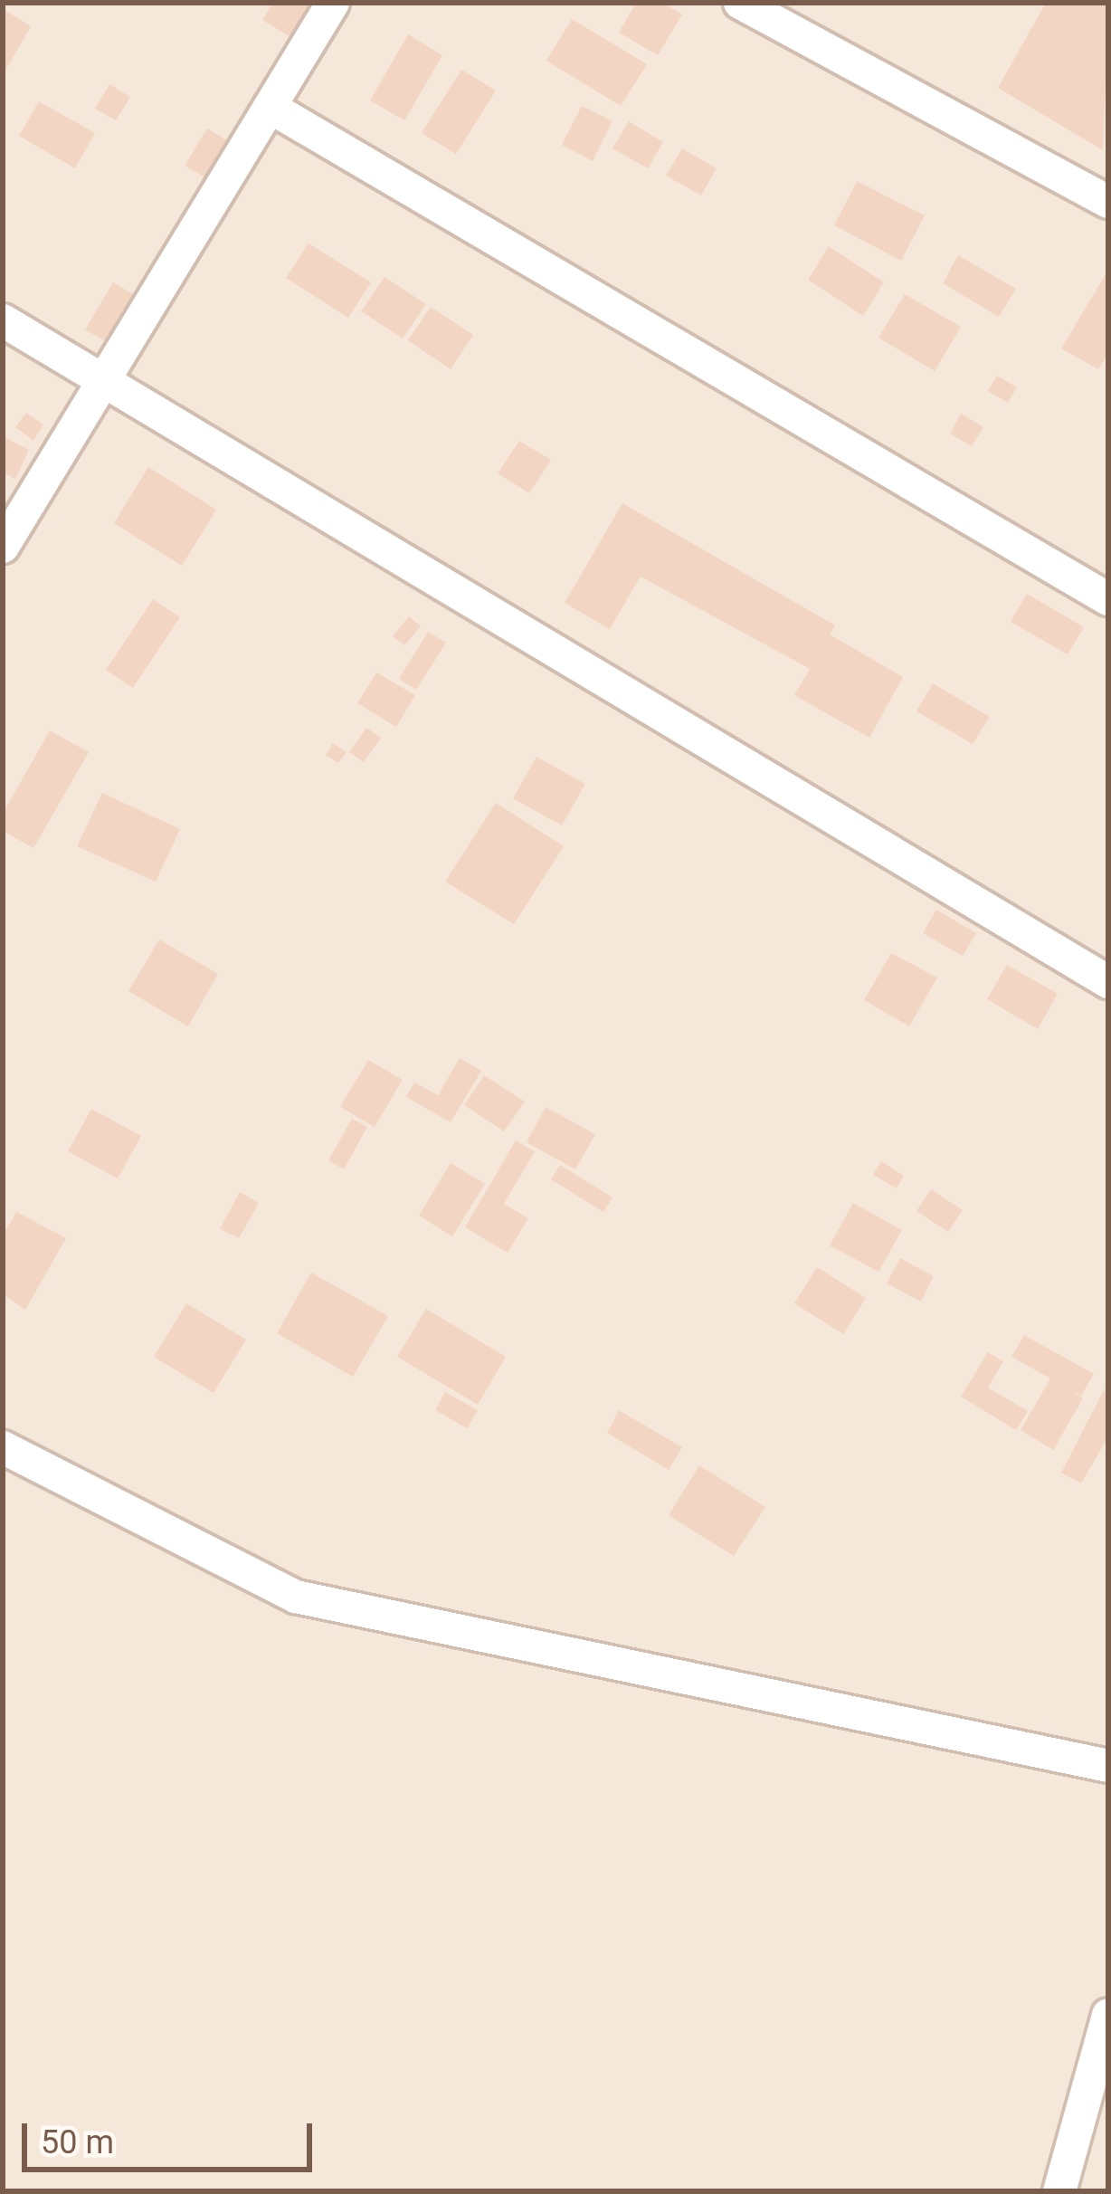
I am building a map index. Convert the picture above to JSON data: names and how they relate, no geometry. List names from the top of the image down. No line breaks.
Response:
{"scale_bar":"50 m"}
